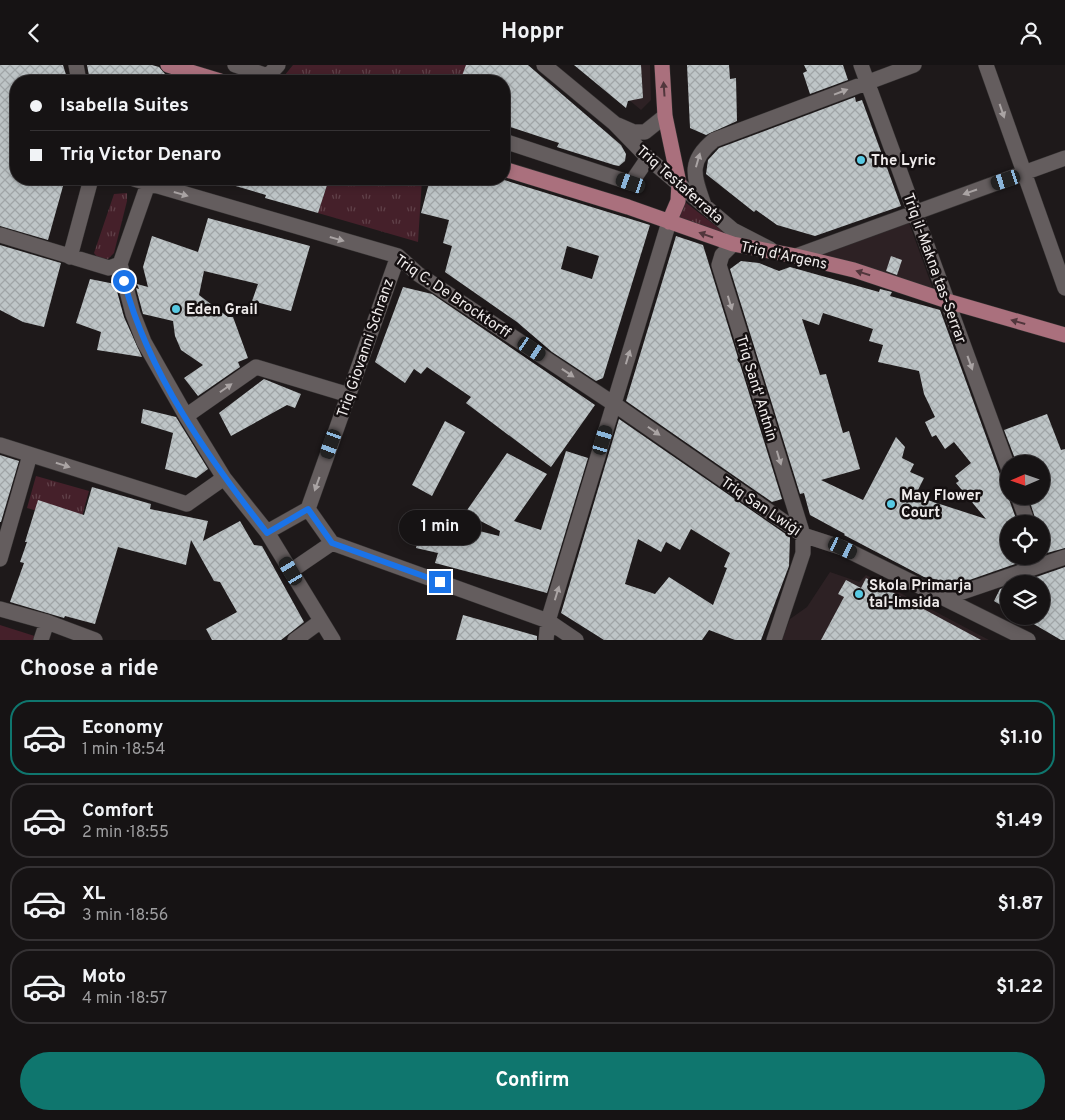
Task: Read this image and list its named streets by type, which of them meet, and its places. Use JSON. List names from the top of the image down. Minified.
{"streets":{"main road":["Triq d'Argens"],"street":["Triq Testaferrata","Triq il-Makna tas-Serrar","Triq C. De Brocktorff","Triq Giovanni Schranz","Triq Sant' Antnin","Triq San Lwiġi"]},"crossings":[["Triq Testaferrata","Triq d'Argens"],["Triq d'Argens","Triq il-Makna tas-Serrar"],["Triq d'Argens","Triq Sant' Antnin"],["Triq C. De Brocktorff","Triq Giovanni Schranz"],["Triq C. De Brocktorff","Triq San Lwiġi"],["Triq Sant' Antnin","Triq San Lwiġi"]],"one_way":["Triq d'Argens","Triq il-Makna tas-Serrar","Triq C. De Brocktorff","Triq Giovanni Schranz","Triq Sant' Antnin","Triq San Lwiġi"],"places":["The Lyric","Eden Grail","May Flower Court","Skola Primarja tal-Imsida"],"north":"left","page":{"header":"Hoppr","banner":["Isabella Suites","Triq Victor Denaro"],"bubble":"1 min","heading":"Choose a ride","list":[{"name":"Economy","note":"1 min · 18:54","value":"$1.10"},{"name":"Comfort","note":"2 min · 18:55","value":"$1.49"},{"name":"XL","note":"3 min · 18:56","value":"$1.87"},{"name":"Moto","note":"4 min · 18:57","value":"$1.22"}],"buttons":"Confirm"}}
